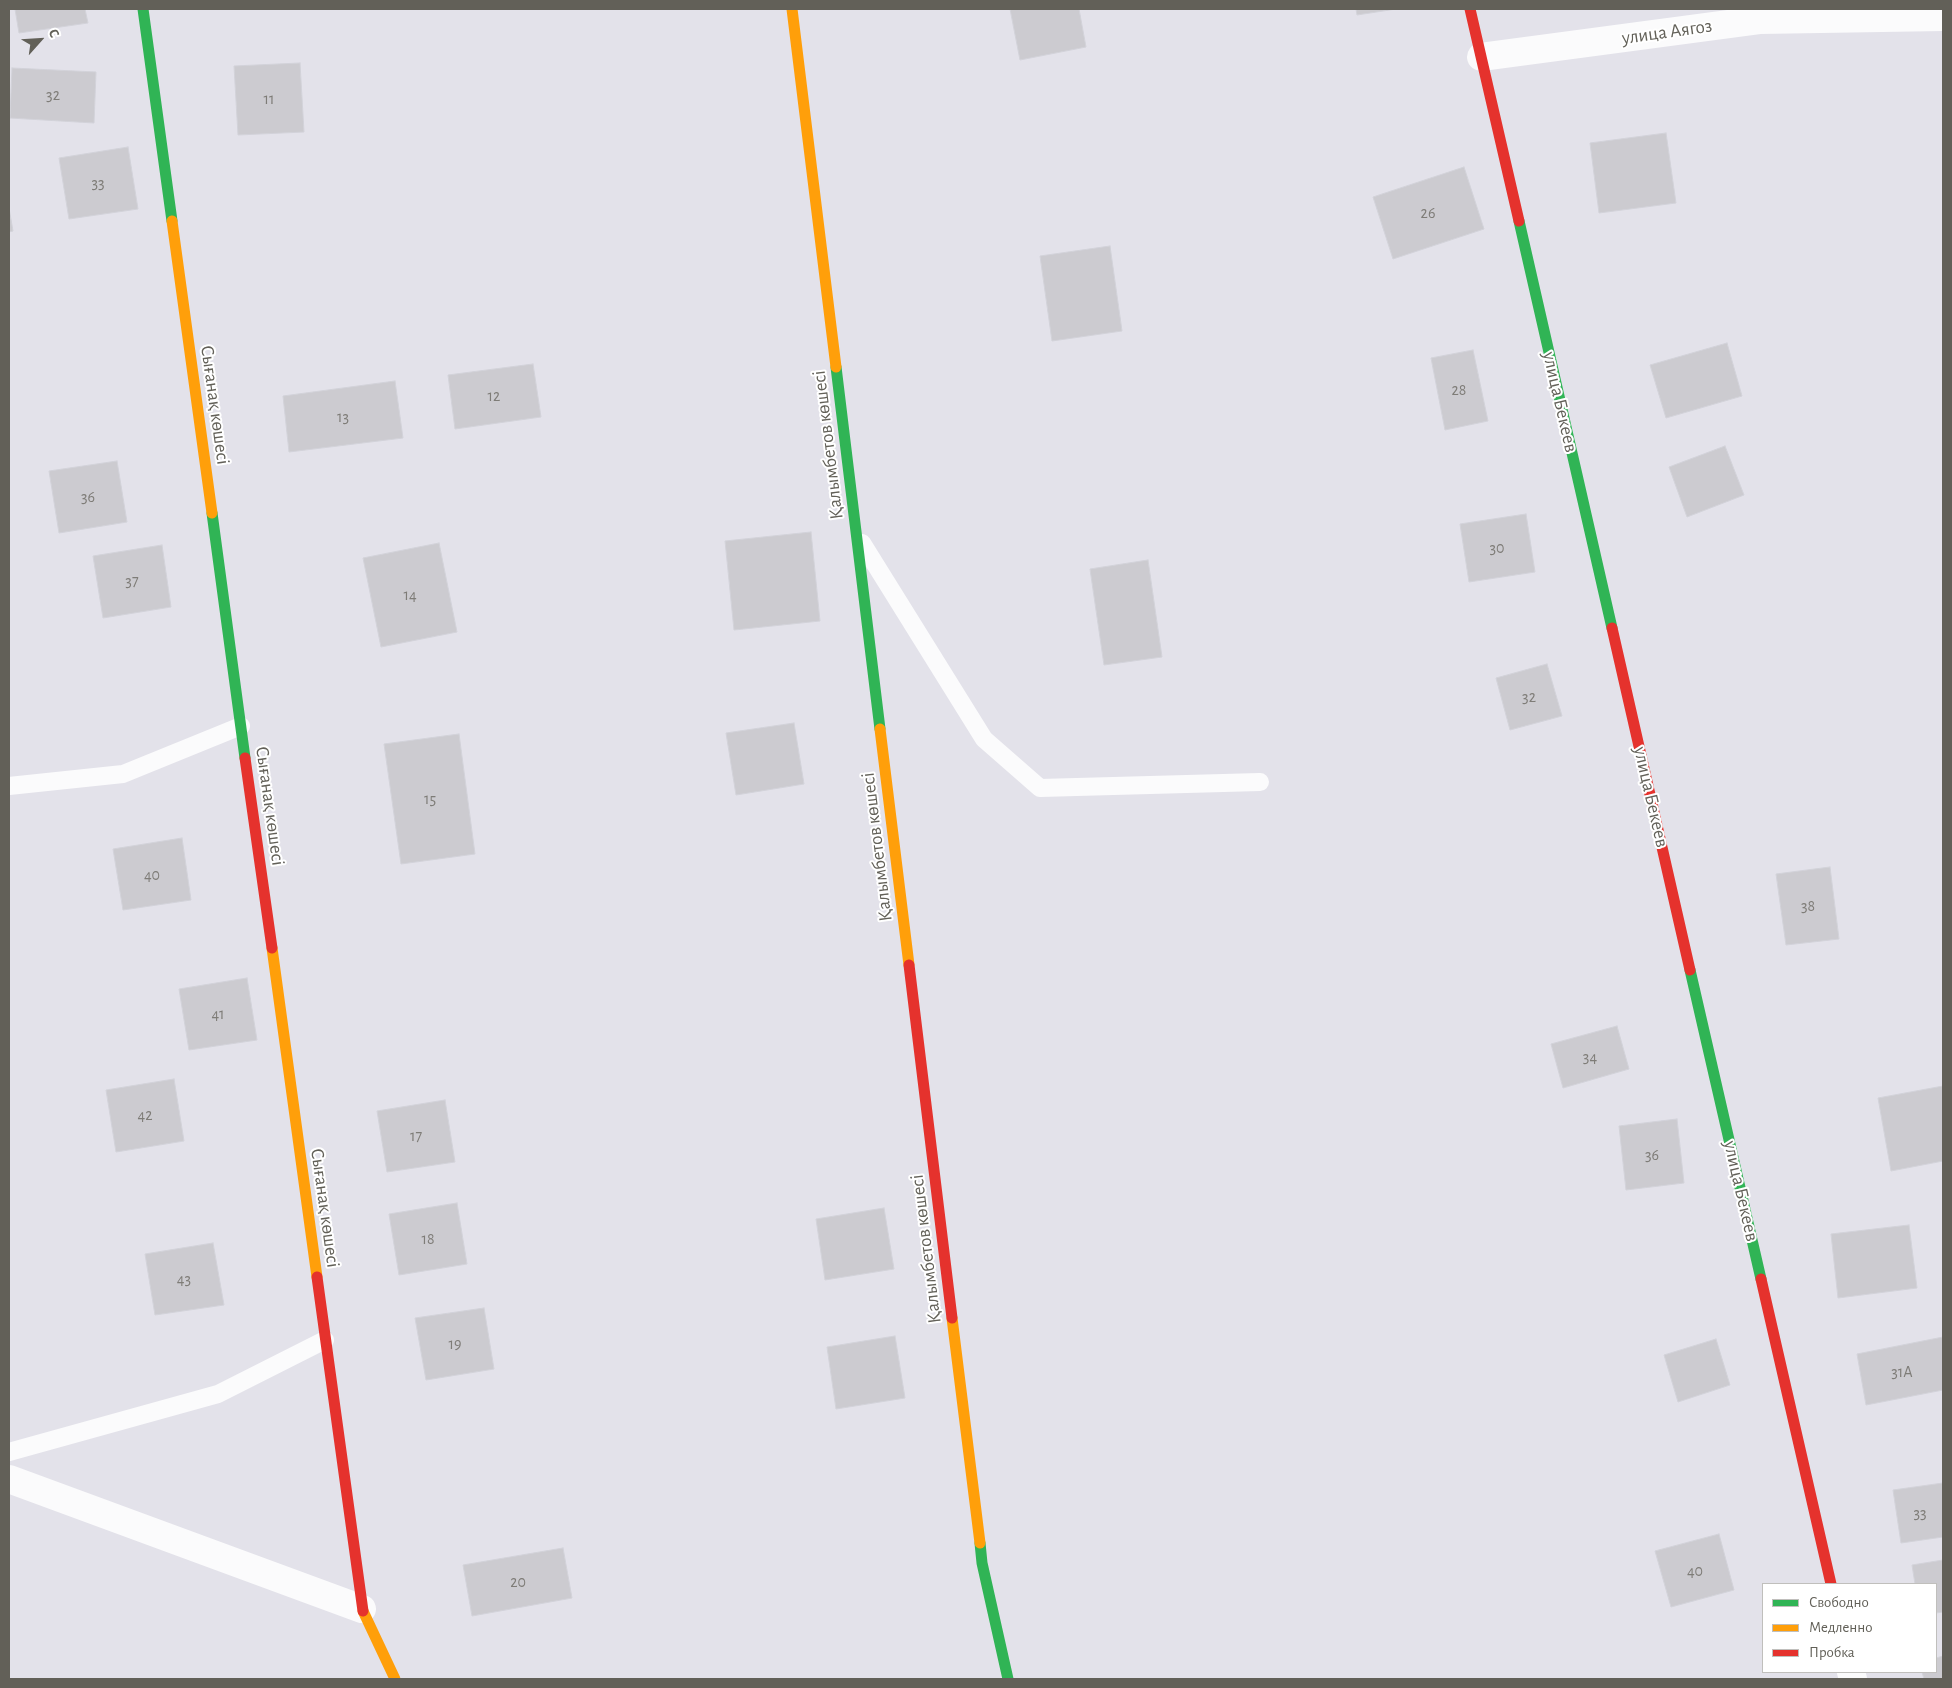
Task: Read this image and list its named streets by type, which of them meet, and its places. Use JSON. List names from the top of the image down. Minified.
{"streets":{"street":["улица Аягоз","улица Бекеев","Сығанақ көшесі","Қалымбетов көшесі"]},"crossings":[["улица Аягоз","улица Бекеев"]],"house_numbers":["32","11","33","26","28","12","13","36","30","37","14","32","15","40","38","41","34","42","17","36","18","43","19","31А","33","40","20"],"legend":["Свободно","Медленно","Пробка"],"north":"top right"}
